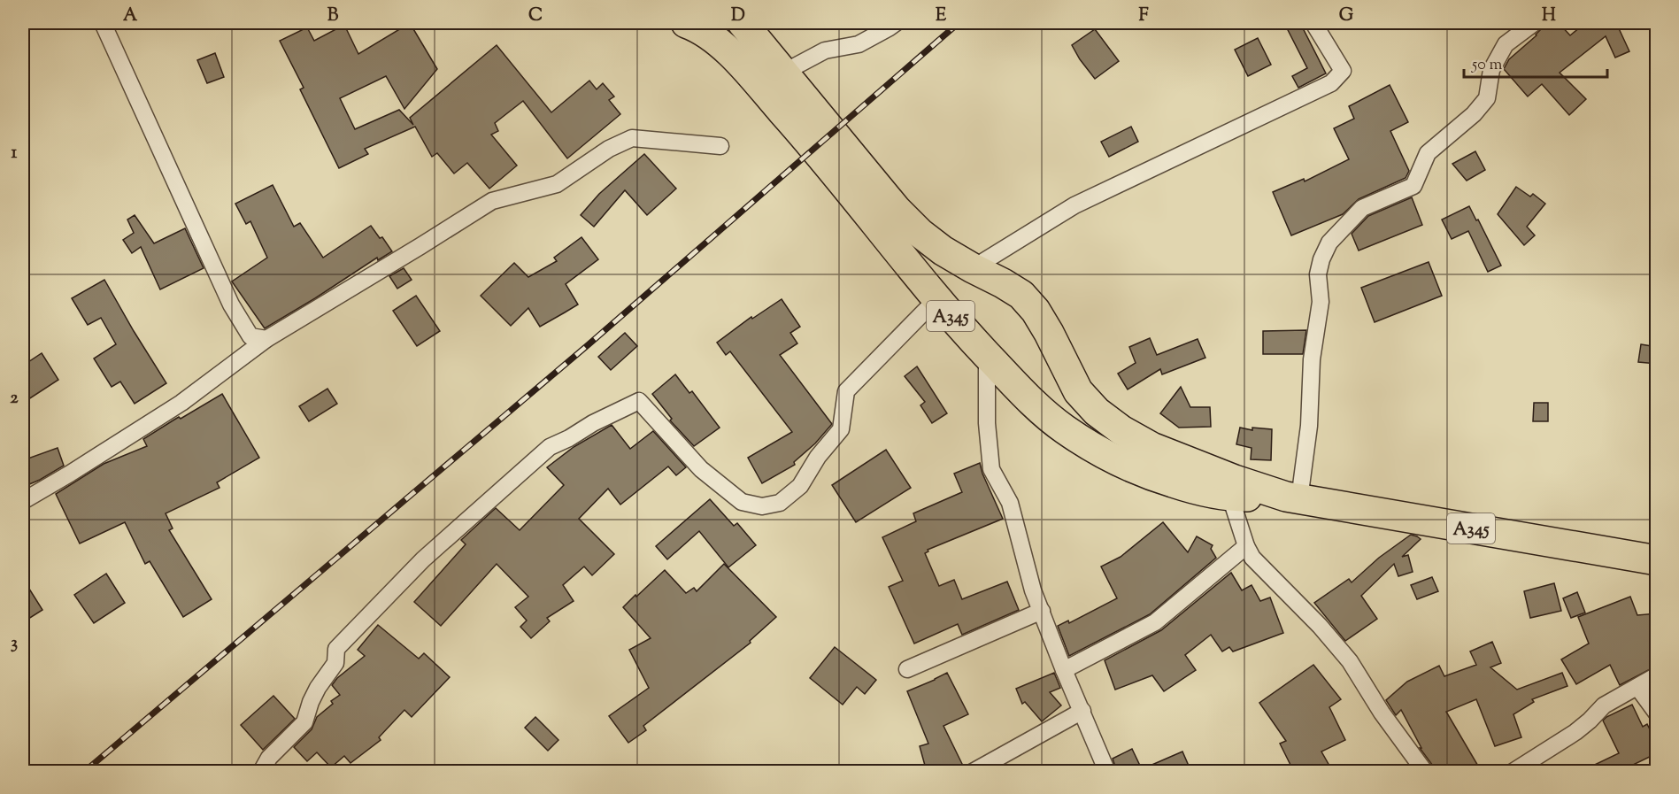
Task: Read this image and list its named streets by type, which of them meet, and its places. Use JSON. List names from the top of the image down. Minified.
{"streets":{"highway":["A345"]},"scale_bar":"50 m","grid":{"columns":["A","B","C","D","E","F","G","H"],"rows":["1","2","3"]}}
